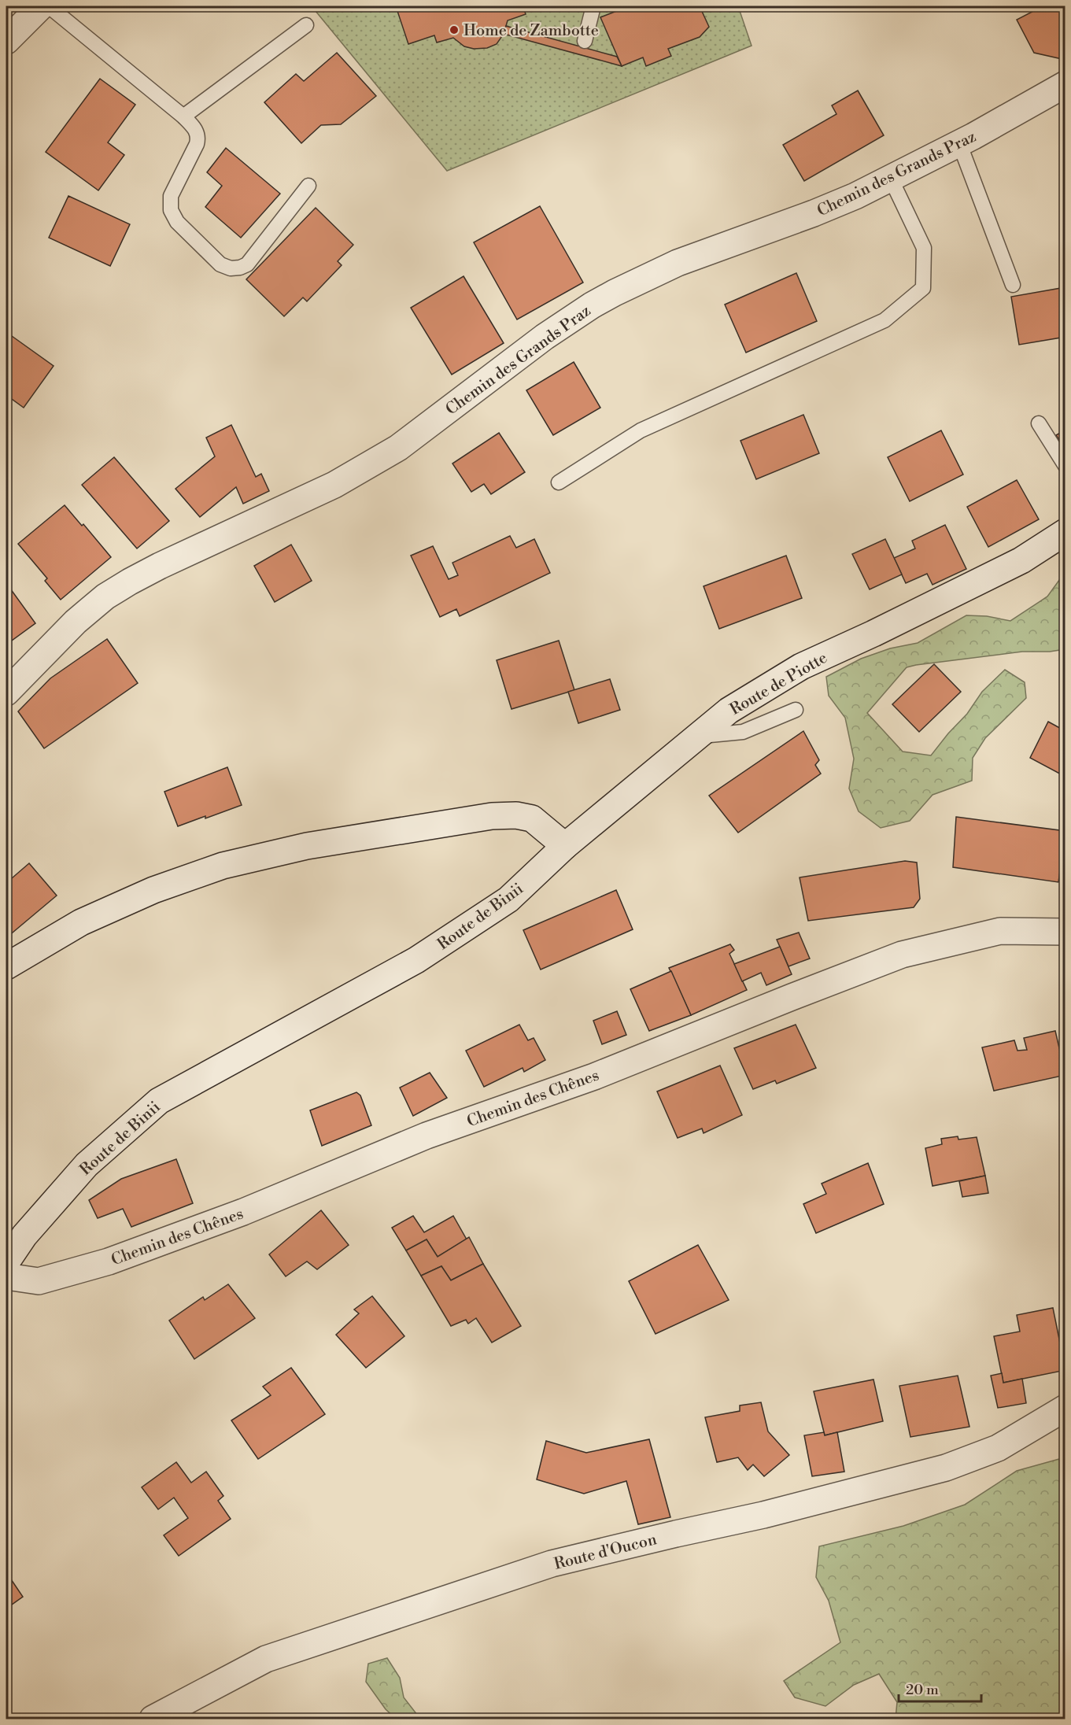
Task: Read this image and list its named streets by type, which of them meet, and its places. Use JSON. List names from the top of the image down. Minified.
{"streets":{"street":["Chemin des Grands Praz","Route de Piotte","Route de Binii","Chemin des Chênes","Route d'Oucon"]},"crossings":[["Route de Piotte","Route de Binii"]],"places":["Home de Zambotte"],"scale_bar":"20 m"}
